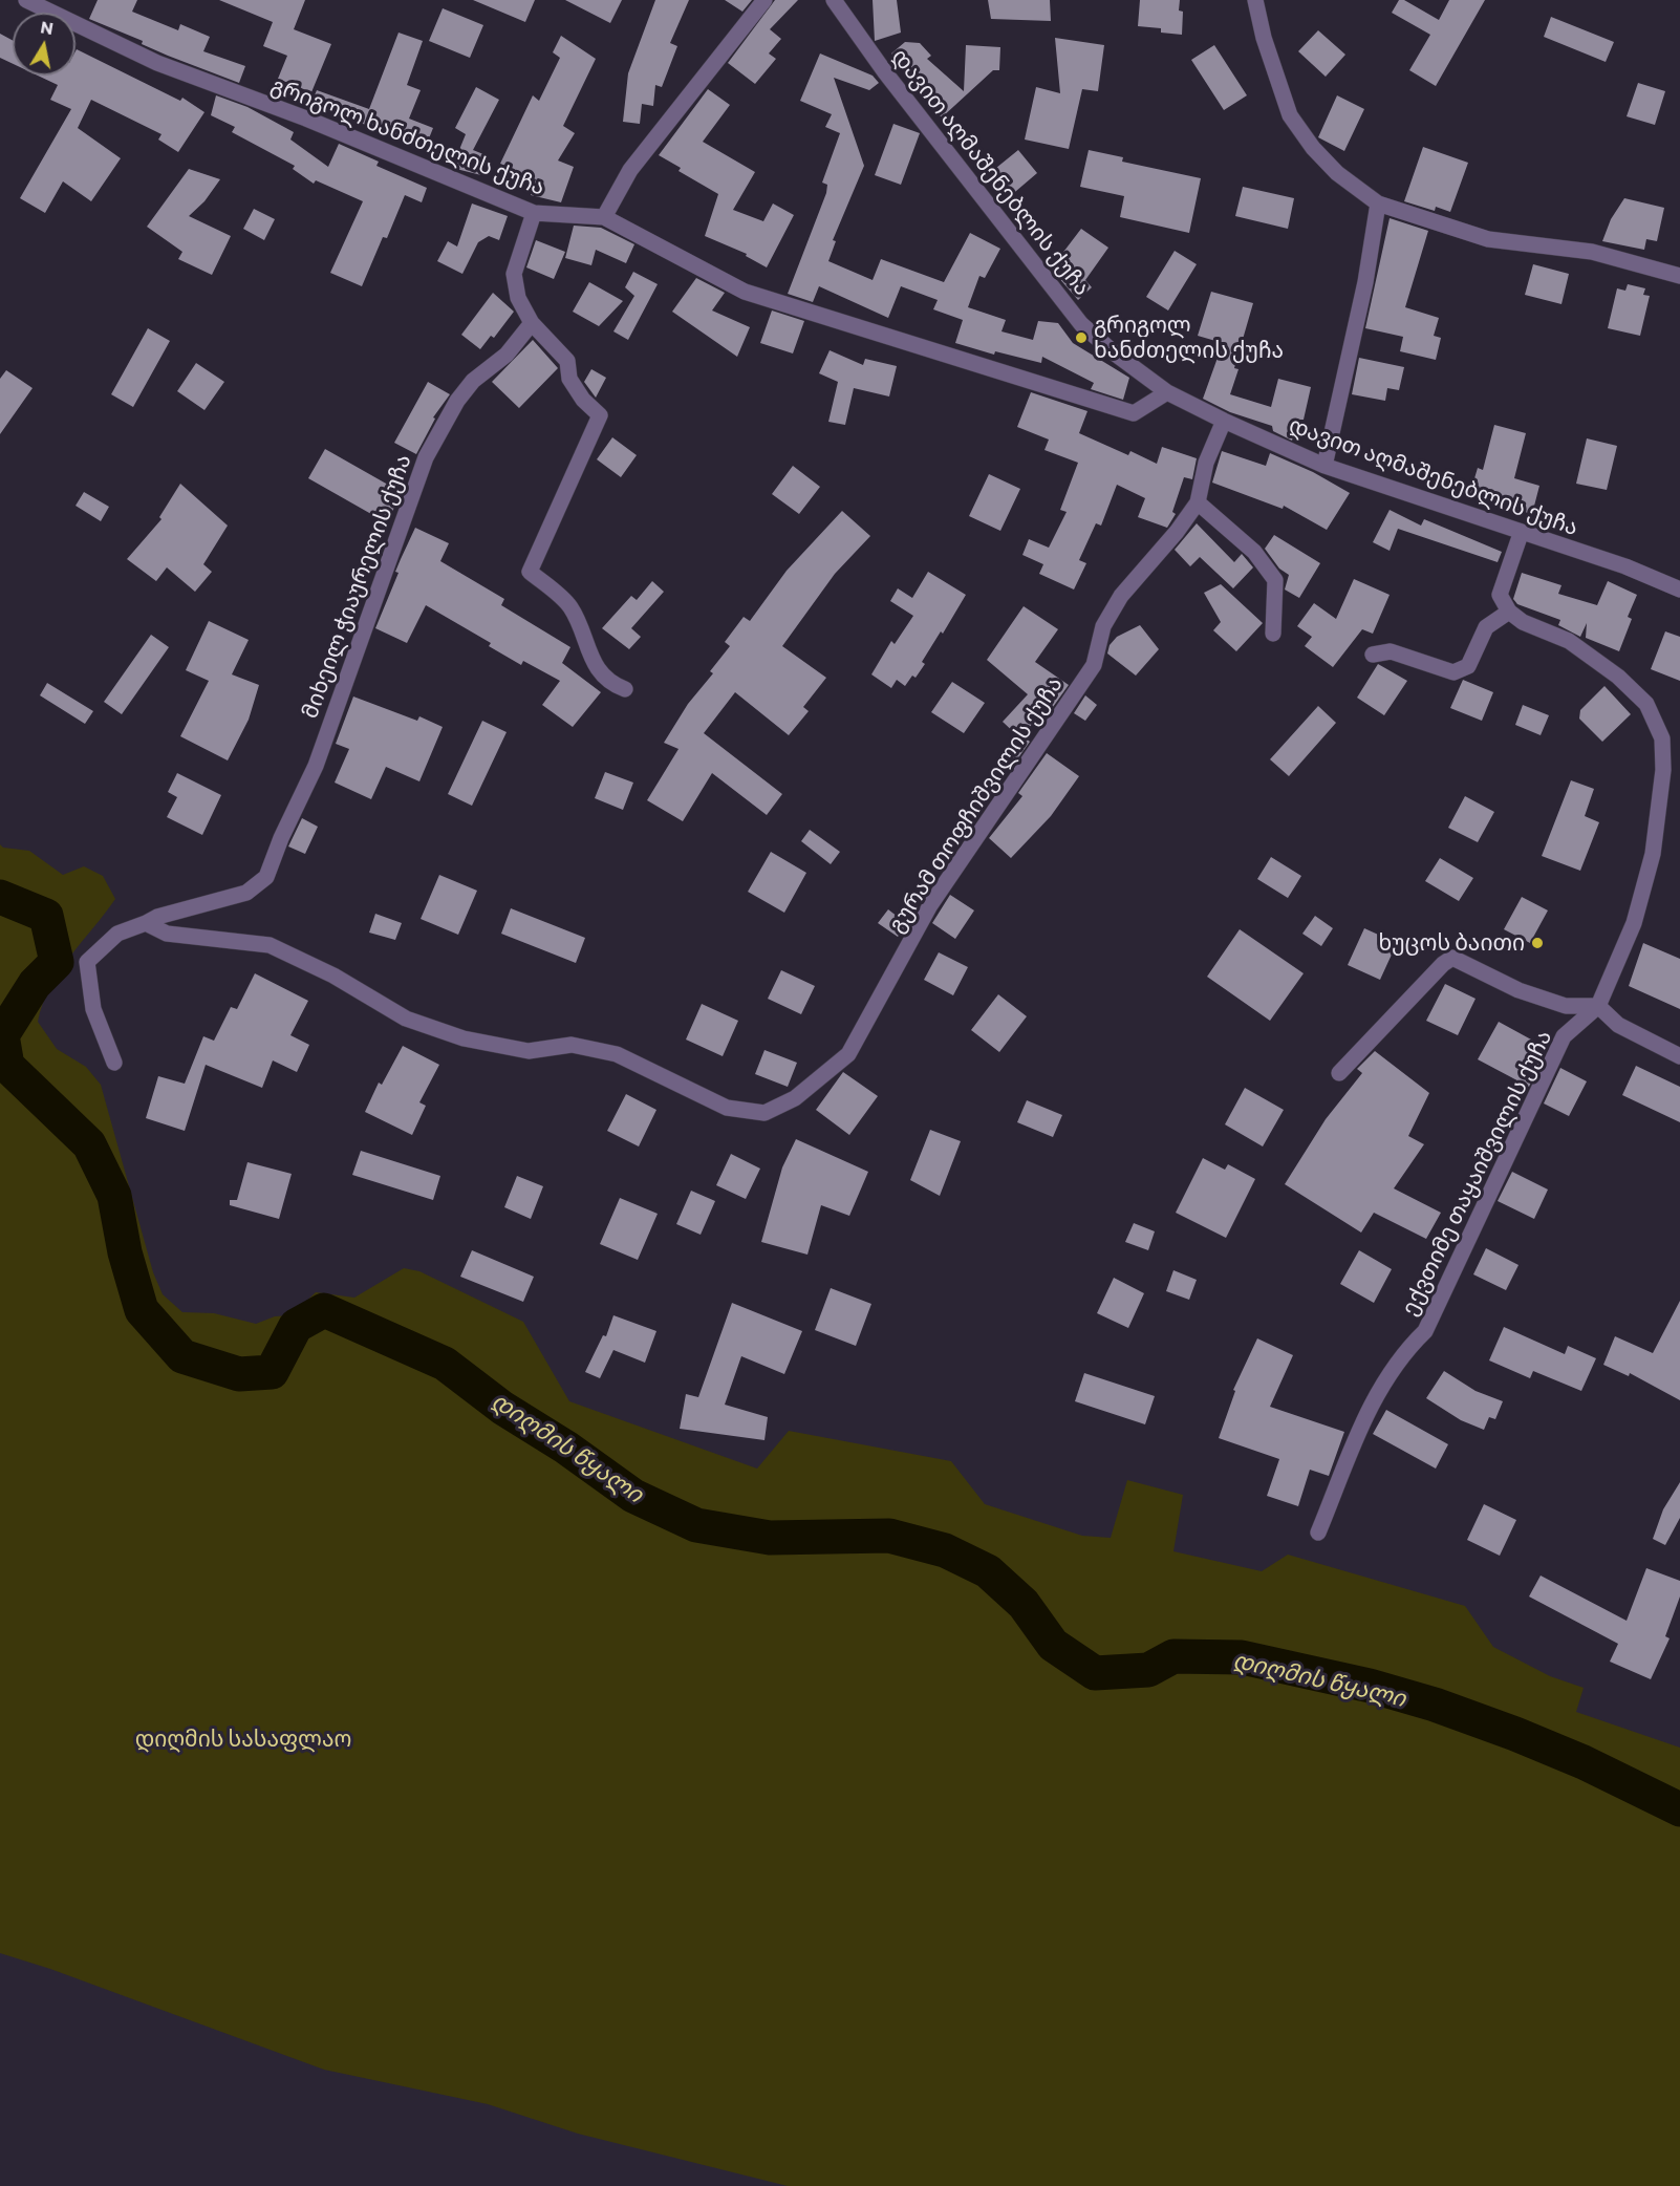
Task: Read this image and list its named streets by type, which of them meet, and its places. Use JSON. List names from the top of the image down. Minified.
{"streets":{"street":["გრიგოლ ხანძთელის ქუჩა","დავით აღმაშენებლის ქუჩა","მიხეილ ჭიაურელის ქუჩა","გურამ თოფჩიშვილის ქუჩა","ექვთიმე თაყაიშვილის ქუჩა"]},"crossings":[["გრიგოლ ხანძთელის ქუჩა","დავით აღმაშენებლის ქუჩა"],["დავით აღმაშენებლის ქუჩა","გურამ თოფჩიშვილის ქუჩა"],["მიხეილ ჭიაურელის ქუჩა","გურამ თოფჩიშვილის ქუჩა"]],"water":["დიღმის წყალი"],"parks":["დიღმის სასაფლაო"],"places":["გრიგოლ ხანძთელის ქუჩა","ხუცოს ბაითი"],"north":"top"}
